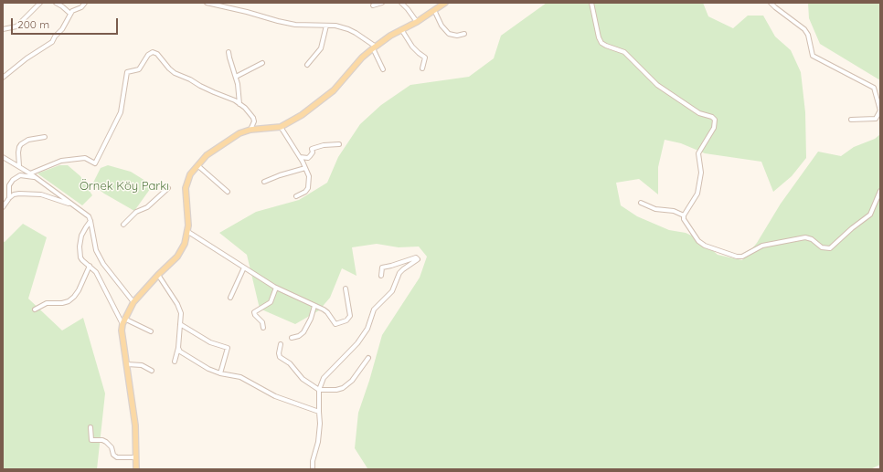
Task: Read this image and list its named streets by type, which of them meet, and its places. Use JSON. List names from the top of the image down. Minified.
{"parks":["Örnek Köy Parkı"],"scale_bar":"200 m"}
